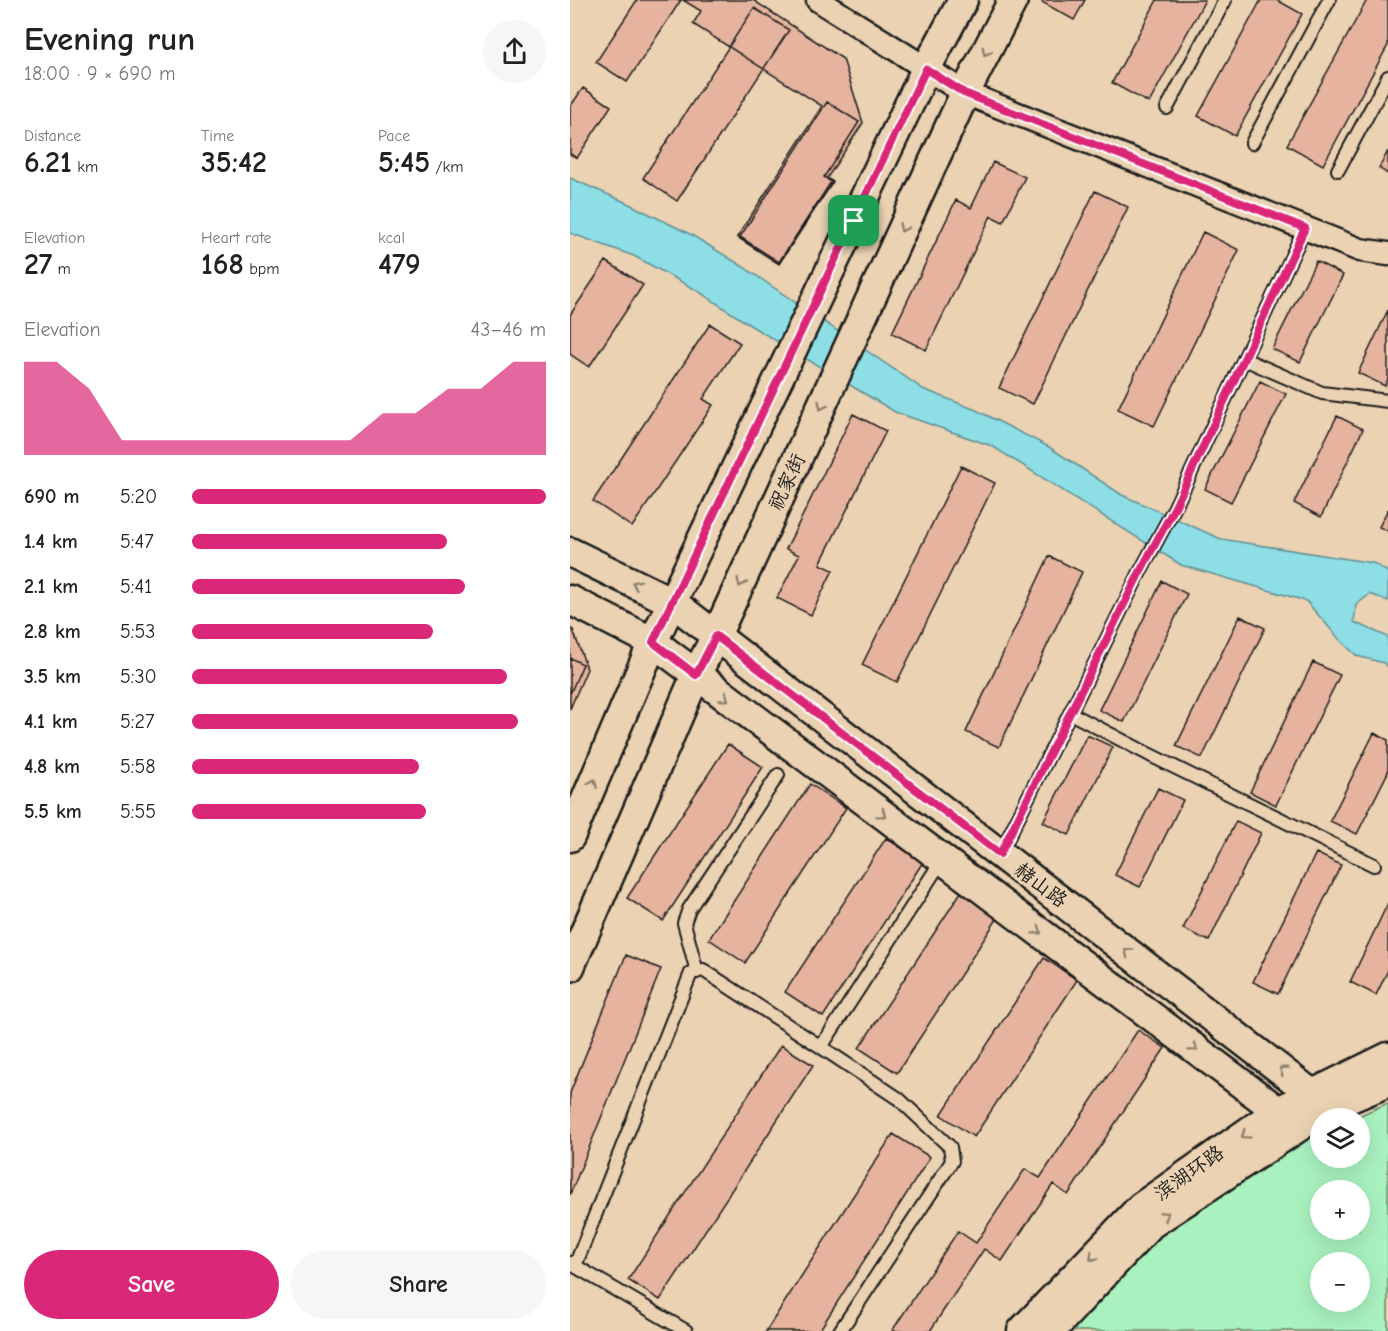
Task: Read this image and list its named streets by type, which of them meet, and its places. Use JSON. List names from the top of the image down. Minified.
{"streets":{"street":["祝家街","赭山路","滨湖环路"]},"crossings":[["祝家街","赭山路"],["赭山路","滨湖环路"]],"page":{"heading":["Evening run","18:00 · 9 × 690 m"],"stats":[["Distance","6.21 km"],["Time","35:42"],["Pace","5:45 /km"],["Elevation","27 m"],["Heart rate","168 bpm"],["kcal","479"]],"chart":["Elevation","43–46 m"],"list":[{"name":"690 m","note":"5:20"},{"name":"1.4 km","note":"5:47"},{"name":"2.1 km","note":"5:41"},{"name":"2.8 km","note":"5:53"},{"name":"3.5 km","note":"5:30"},{"name":"4.1 km","note":"5:27"},{"name":"4.8 km","note":"5:58"},{"name":"5.5 km","note":"5:55"}],"map_buttons":["+","−"],"buttons":["Save","Share"]}}
